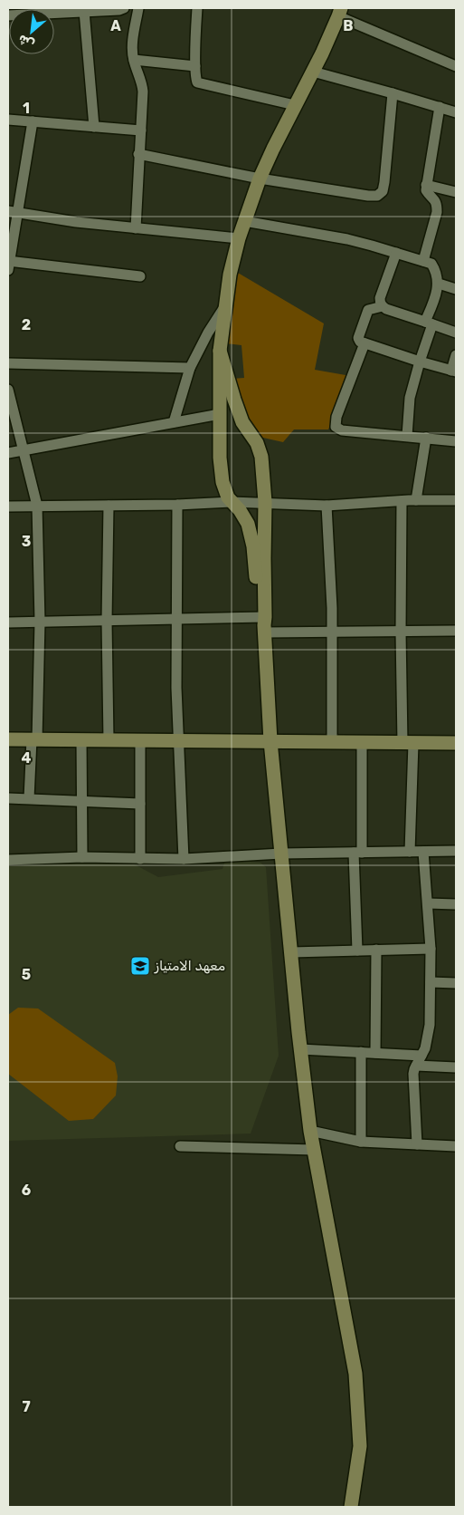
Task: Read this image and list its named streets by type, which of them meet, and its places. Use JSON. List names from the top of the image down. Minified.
{"places":{"school or university":["معهد الامتياز"]},"north":"bottom left","grid":{"columns":["A","B"],"rows":["1","2","3","4","5","6","7"]}}
